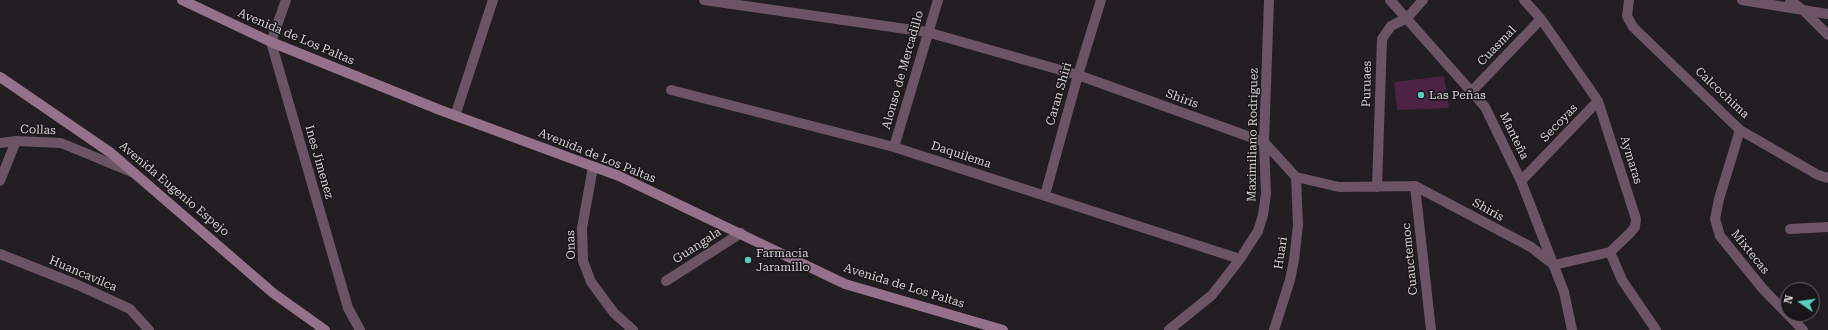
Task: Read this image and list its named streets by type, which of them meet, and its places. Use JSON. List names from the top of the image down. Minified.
{"streets":{"main road":["Avenida de Los Paltas","Avenida Eugenio Espejo"],"street":["Cuasmal","Alonso de Mercadillo","Puruaes","Calcochima","Caran Shiri","Shiris","Secoyas","Collas","Maximiliano Rodriguez","Manteña","Daquilema","Aymaras","Ines Jimenez","Onas","Guangala","Mixtecas","Huari","Cuauctemoc","Huancavilca"]},"crossings":[["Avenida de Los Paltas","Ines Jimenez"],["Avenida de Los Paltas","Onas"],["Avenida de Los Paltas","Guangala"],["Cuasmal","Manteña"],["Cuasmal","Aymaras"],["Alonso de Mercadillo","Shiris"],["Alonso de Mercadillo","Daquilema"],["Puruaes","Shiris"],["Puruaes","Manteña"],["Calcochima","Mixtecas"],["Caran Shiri","Shiris"],["Caran Shiri","Daquilema"],["Shiris","Maximiliano Rodriguez"],["Shiris","Manteña"],["Shiris","Huari"],["Shiris","Cuauctemoc"],["Secoyas","Manteña"],["Secoyas","Aymaras"],["Collas","Avenida Eugenio Espejo"],["Maximiliano Rodriguez","Daquilema"]],"places":["Las Peñas","Farmacia Jaramillo"],"north":"left"}
